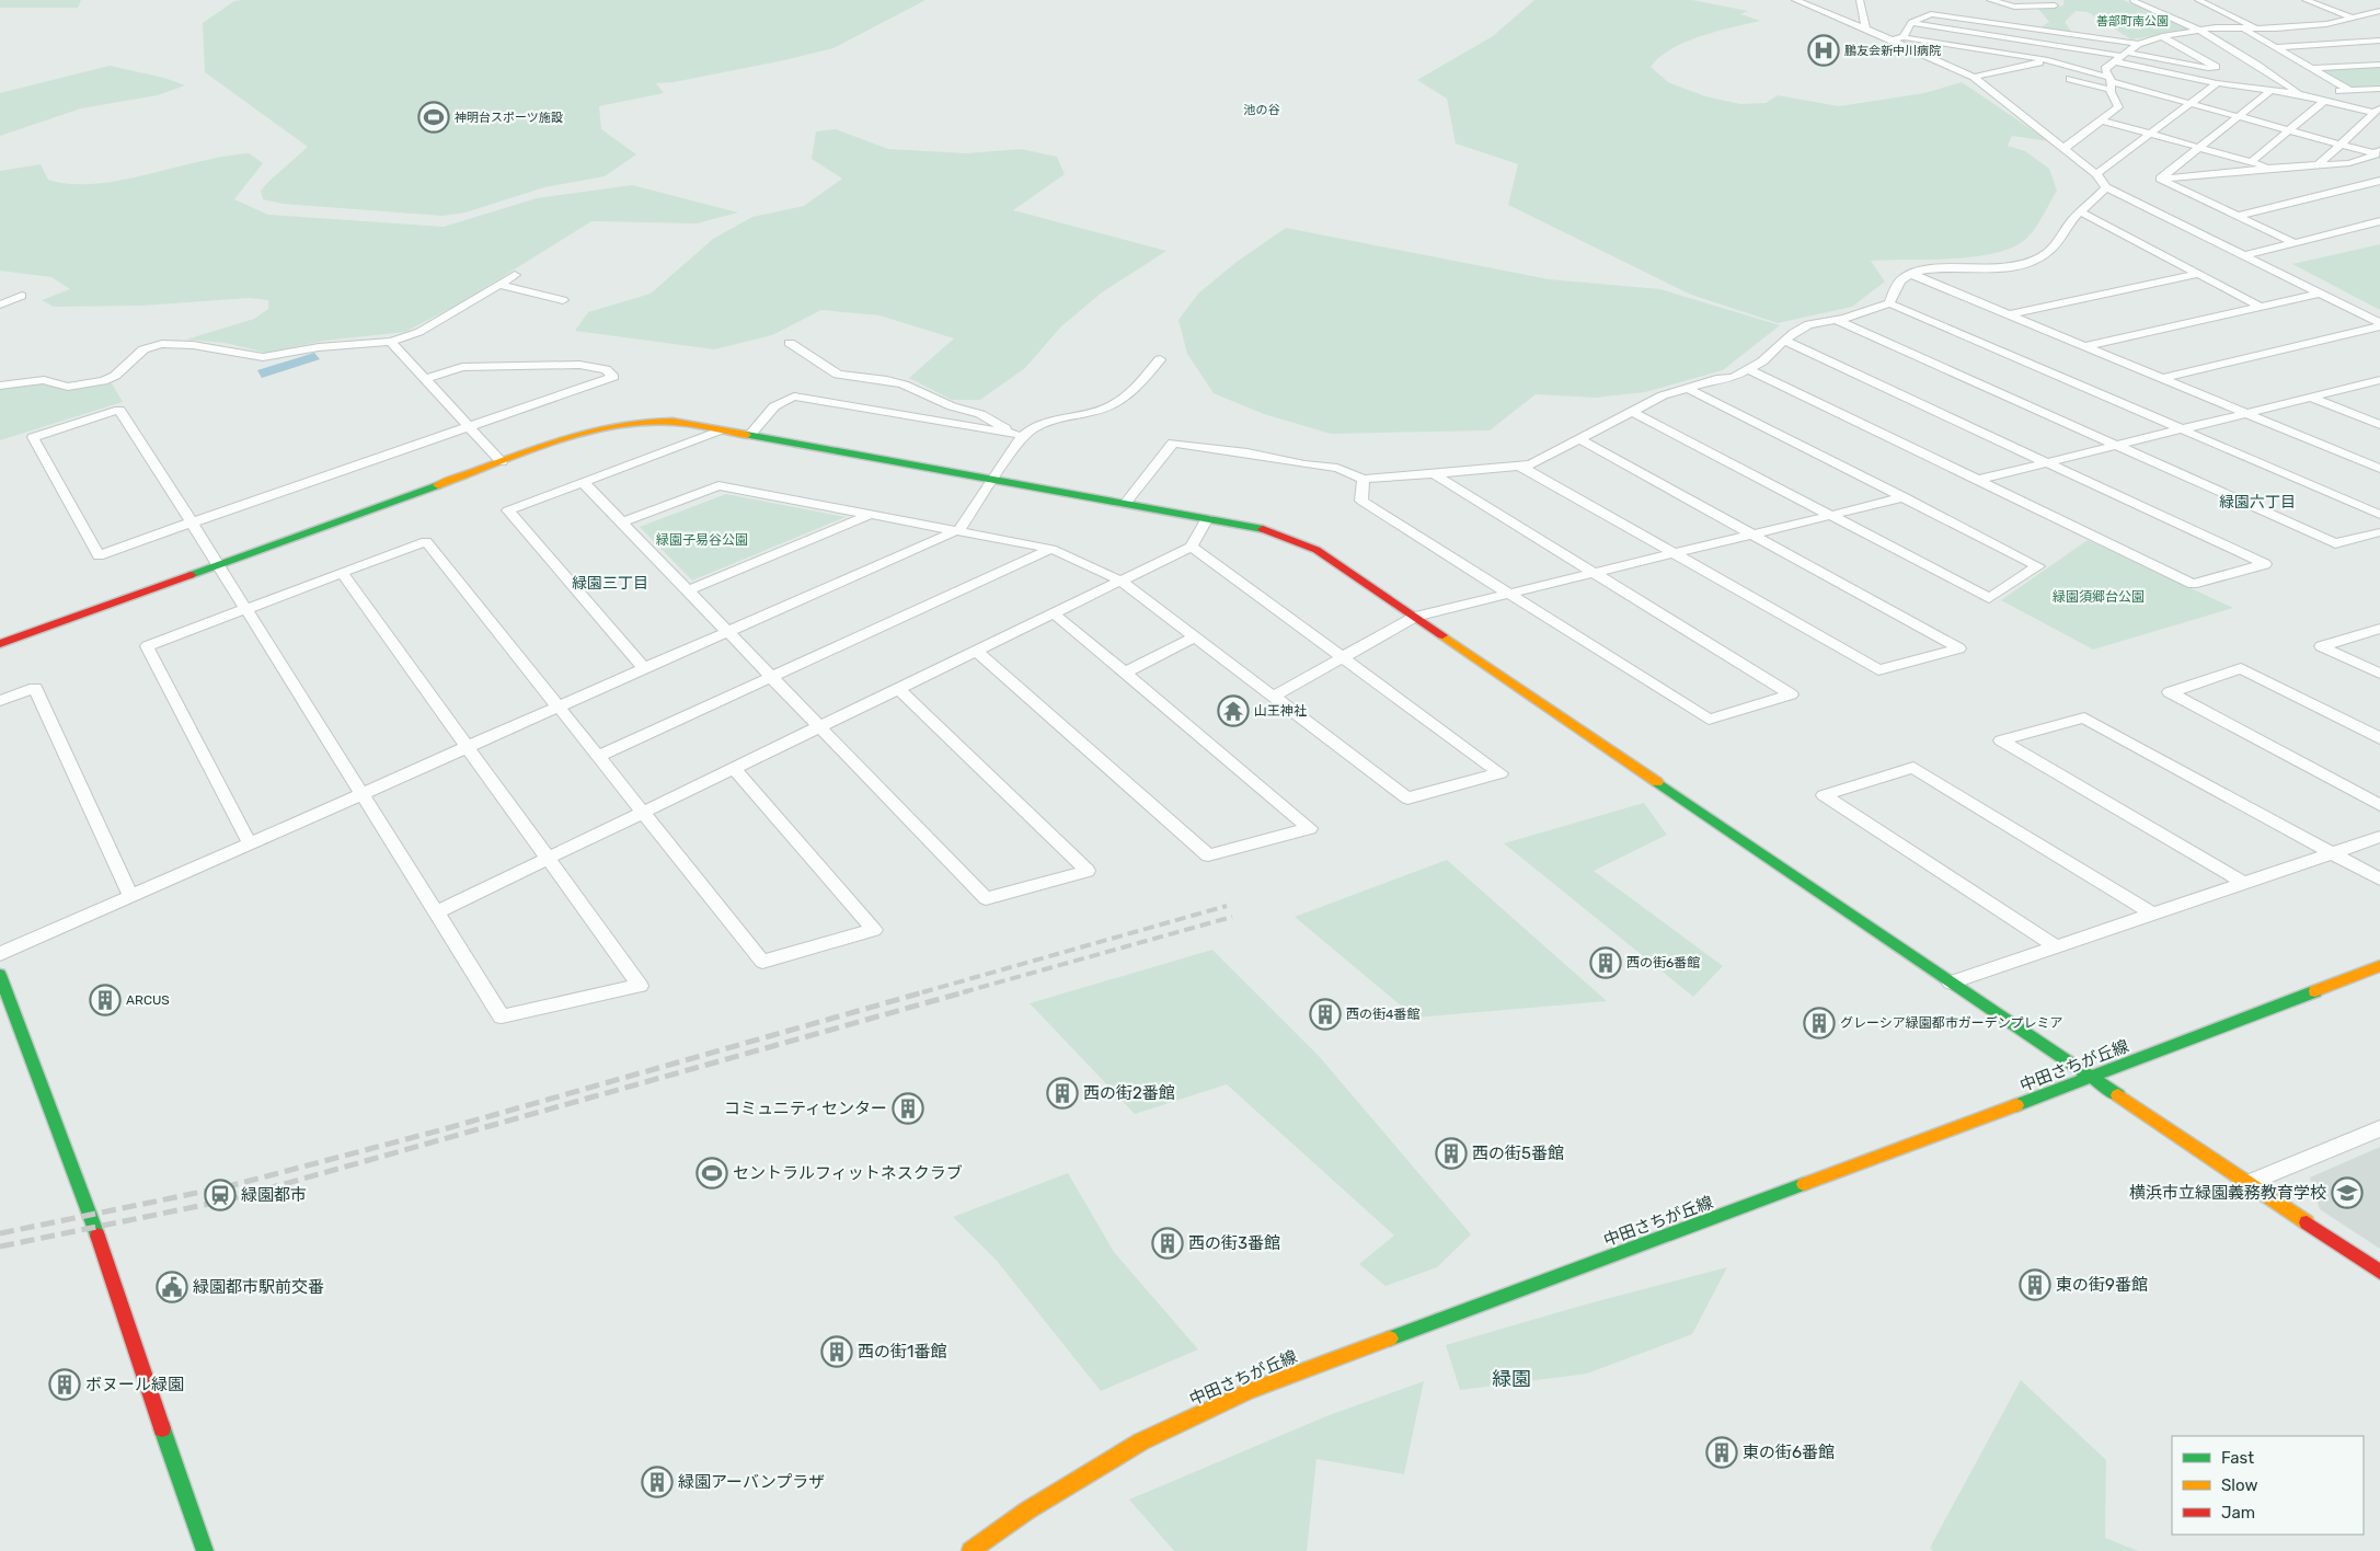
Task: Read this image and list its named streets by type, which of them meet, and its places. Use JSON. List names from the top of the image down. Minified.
{"streets":{"street":["中田さちが丘線"]},"districts":["池の谷","緑園六丁目","緑園三丁目","緑園"],"parks":["善部町南公園","緑園子易谷公園","緑園須郷台公園"],"places":{"hospital":["鵬友会新中川病院"],"sports":["神明台スポーツ施設","セントラルフィットネスクラブ"],"temple":["山王神社"],"building":["西の街6番館","ARCUS","西の街4番館","グレーシア緑園都市ガーデンプレミア","西の街2番館","コミュニティセンター","西の街5番館","西の街3番館","東の街9番館","西の街1番館","ボヌール緑園","東の街6番館","緑園アーバンプラザ"],"school or university":["横浜市立緑園義務教育学校"],"station":["緑園都市"],"public building":["緑園都市駅前交番"]},"legend":["Fast","Slow","Jam"]}
